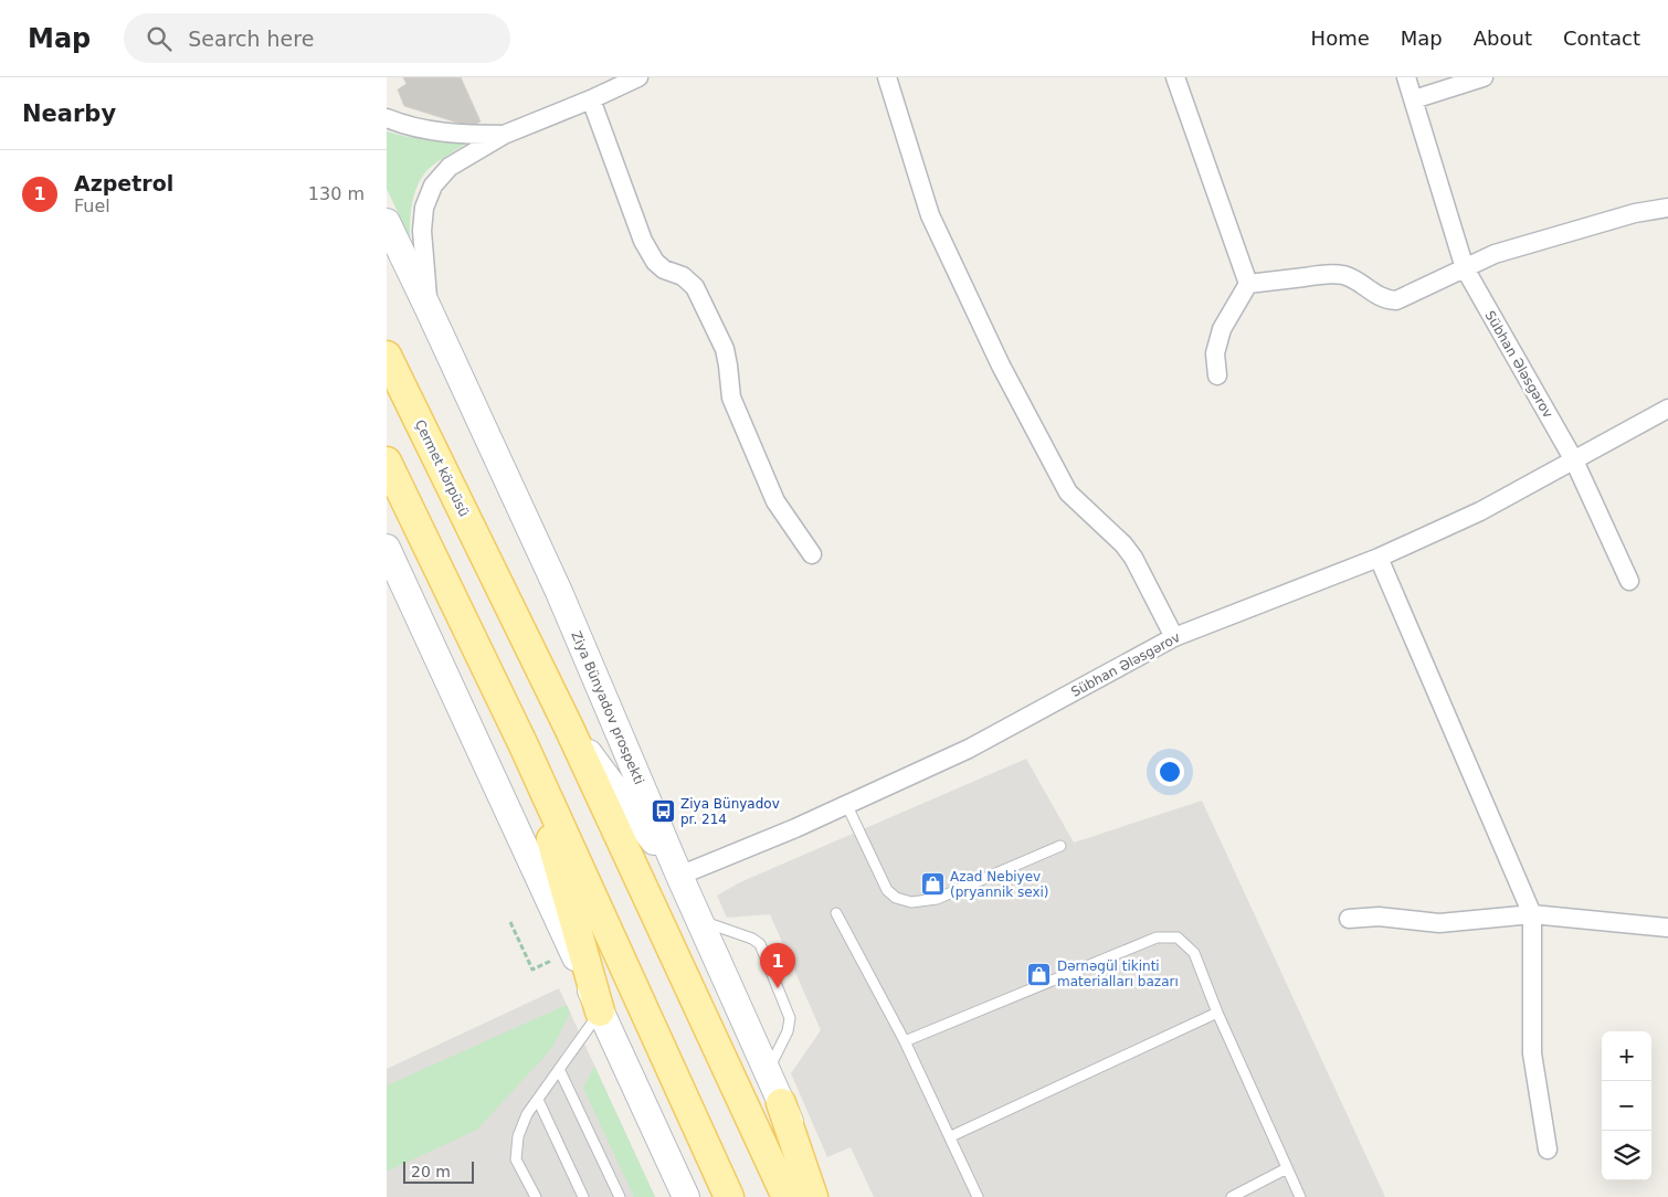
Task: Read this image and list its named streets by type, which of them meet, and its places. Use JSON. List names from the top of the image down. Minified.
{"streets":{"main road":["Çermet körpüsü","Ziya Bünyadov prospekti"],"street":["Sübhan Ələsgərov"]},"crossings":[["Sübhan Ələsgərov","Ziya Bünyadov prospekti"]],"places":{"bus stop":["Ziya Bünyadov pr. 214"],"shop":["Azad Nebiyev (pryannik sexi)","Dərnəgül tikinti materialları bazarı"]},"scale_bar":"20 m","page":{"header":"Map","search":"Search here","nav":["Home","Map","About","Contact"],"heading":"Nearby","list":[{"mark":"1","name":"Azpetrol","note":"Fuel","value":"130 m"}],"pins":"1","map_buttons":["+","−"],"scale":"20 m"}}
